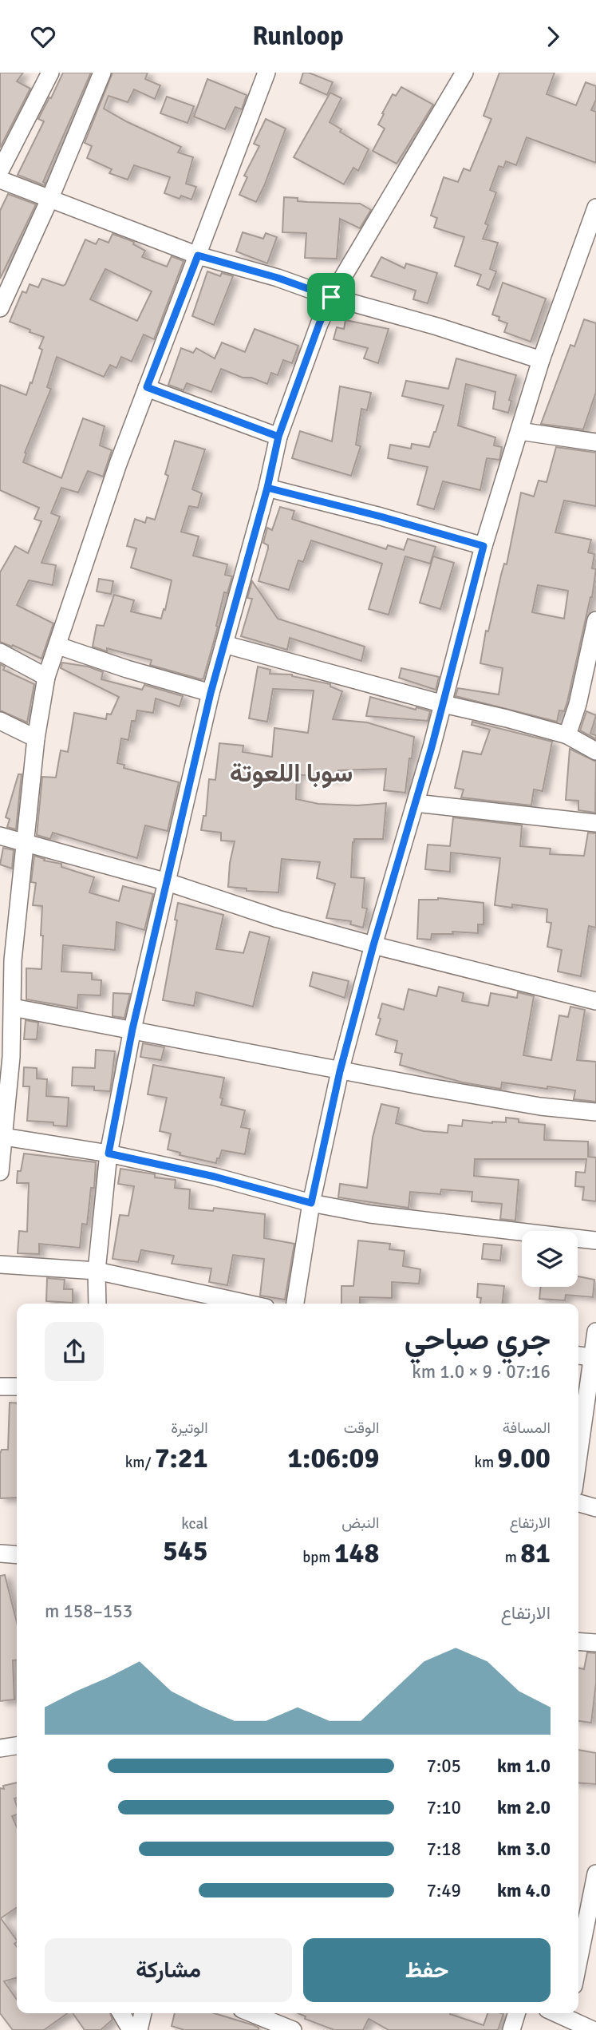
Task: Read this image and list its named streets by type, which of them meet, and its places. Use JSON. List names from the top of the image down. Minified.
{"districts":["سوبا اللعوتة"],"page":{"header":"Runloop","heading":["جري صباحي","07:16 · 9 × 1.0 km"],"stats":[["المسافة","9.00 km"],["الوقت","1:06:09"],["الوتيرة","7:21 /km"],["الارتفاع","81 m"],["النبض","148 bpm"],["kcal","545"]],"chart":["الارتفاع","153–158 m"],"list":[{"name":"1.0 km","note":"7:05"},{"name":"2.0 km","note":"7:10"},{"name":"3.0 km","note":"7:18"},{"name":"4.0 km","note":"7:49"}],"buttons":["حفظ","مشاركة"]}}
